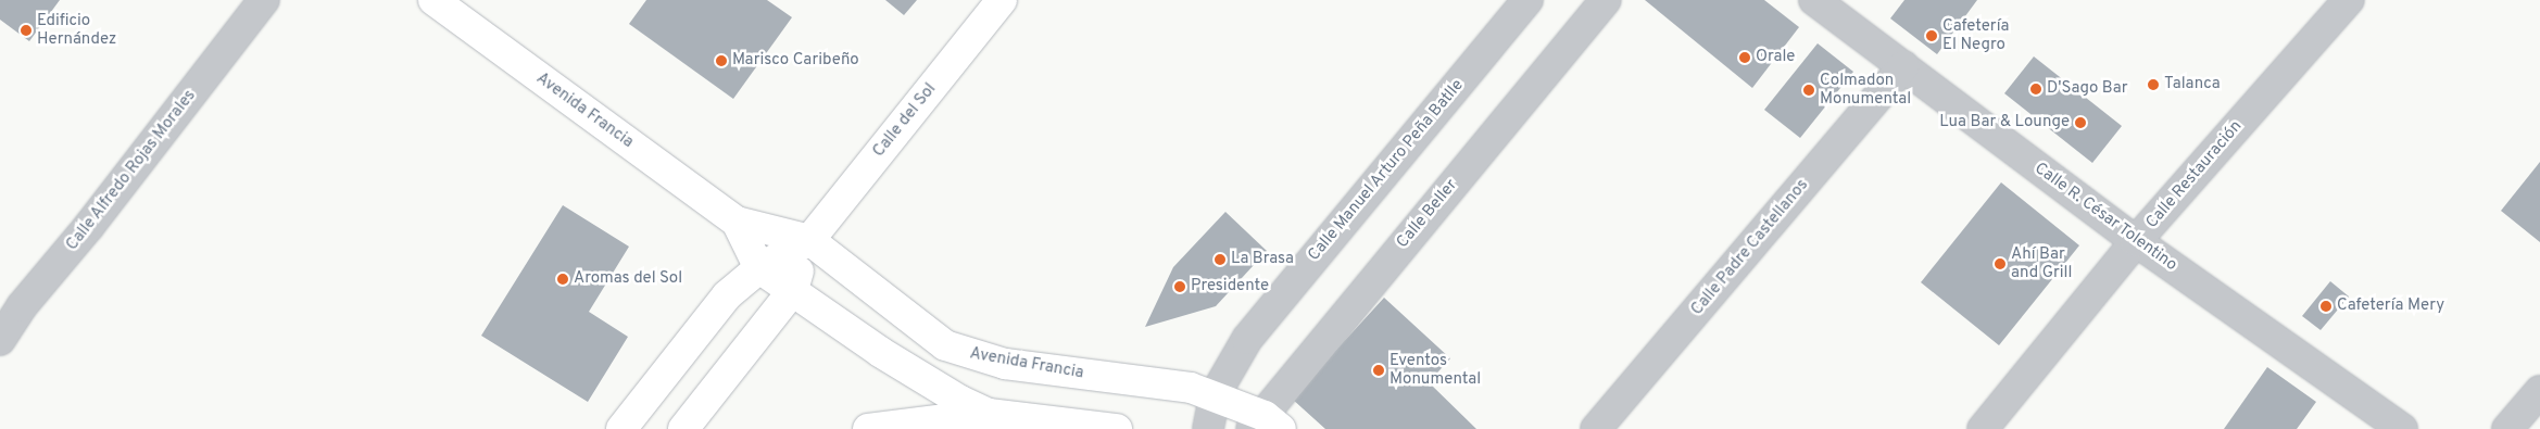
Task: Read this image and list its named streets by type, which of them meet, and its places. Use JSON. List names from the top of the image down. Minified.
{"streets":{"main road":["Avenida Francia","Calle del Sol"],"street":["Calle Alfredo Rojas Morales","Calle Manuel Arturo Peña Batlle","Calle Restauración","Calle Beller","Calle R. César Tolentino","Calle Padre Castellanos"]},"crossings":[["Avenida Francia","Calle del Sol"],["Avenida Francia","Calle Manuel Arturo Peña Batlle"],["Avenida Francia","Calle Beller"],["Calle Restauración","Calle R. César Tolentino"],["Calle R. César Tolentino","Calle Padre Castellanos"]],"places":["Edificio Hernández","Cafetería El Negro","Orale","Marisco Caribeño","Talanca","D'Sago Bar","Colmadon Monumental","Lua Bar & Lounge","La Brasa","Ahí Bar and Grill","Aromas del Sol","Presidente","Cafetería Mery","Eventos Monumental"]}
